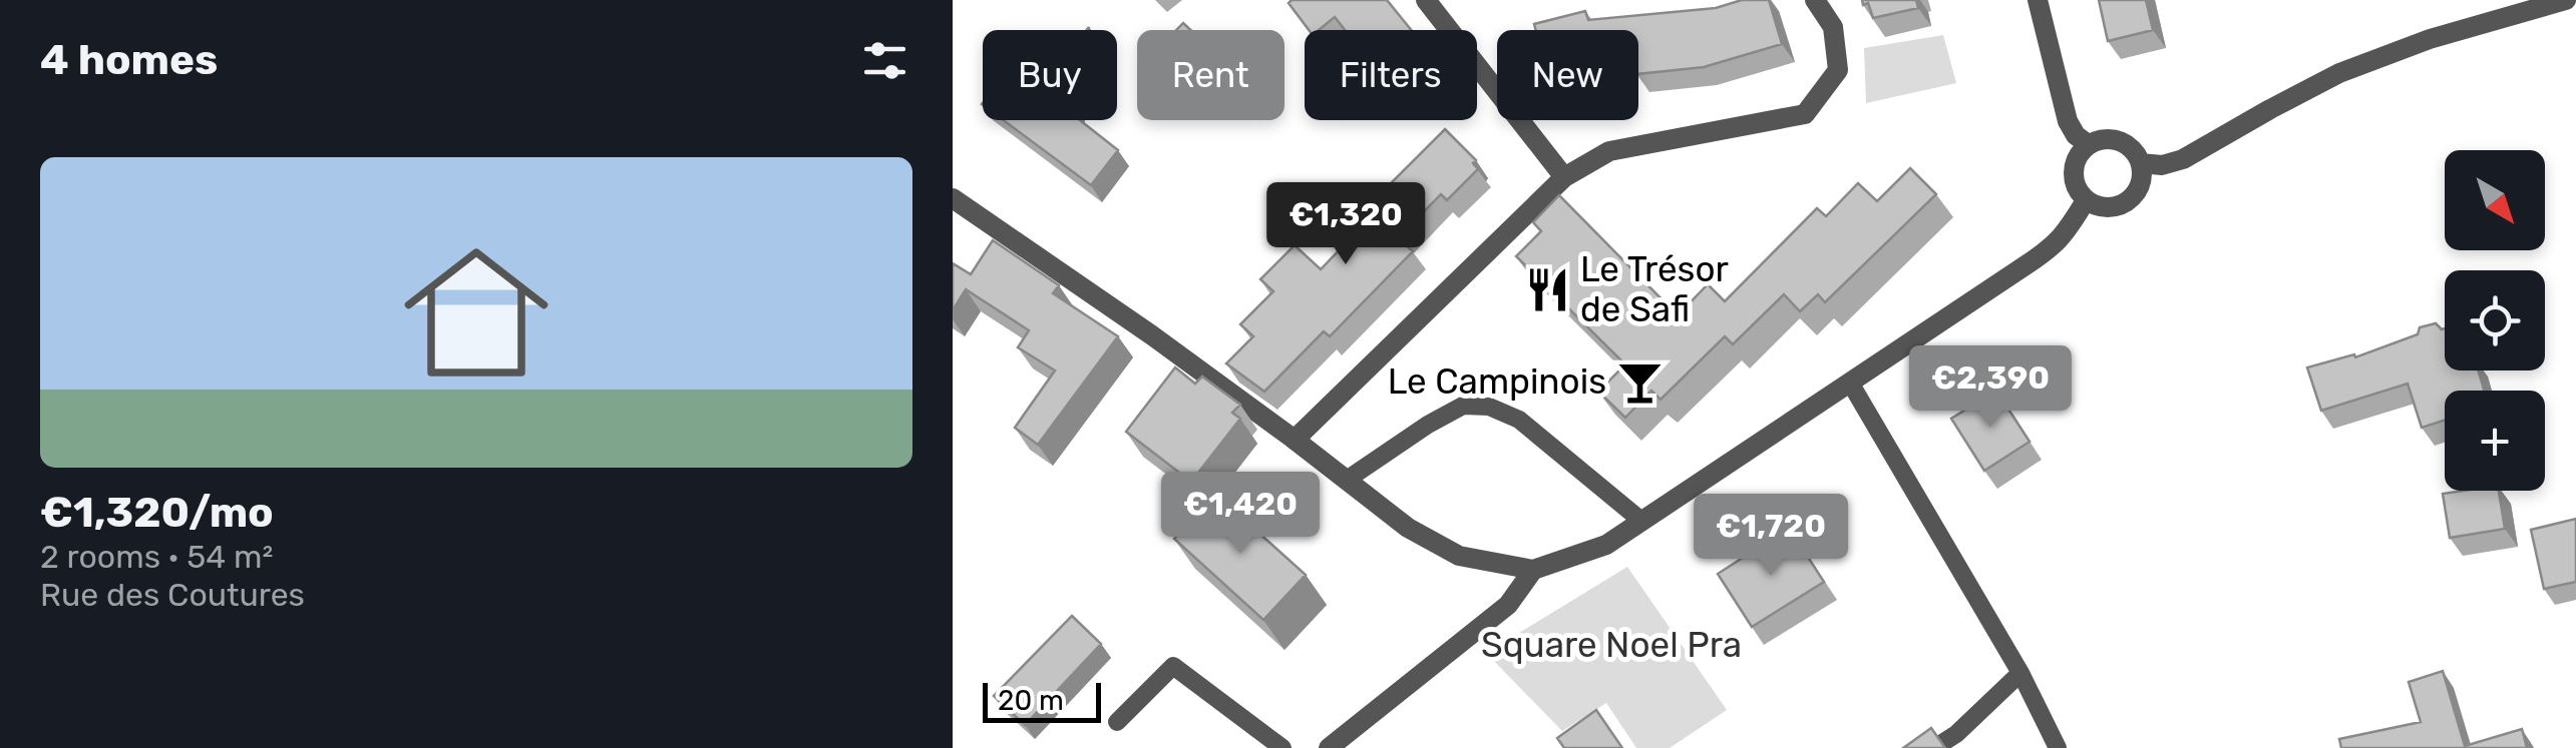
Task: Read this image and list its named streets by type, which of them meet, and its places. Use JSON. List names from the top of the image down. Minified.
{"parks":["Square Noel Pra"],"places":{"restaurant":["Le Trésor de Safi"],"bar":["Le Campinois"]},"scale_bar":"20 m","north":"bottom right","page":{"heading":"4 homes","chip":["Buy","Rent","Filters","New"],"list":[{"name":"€1,320/mo","note":"2 rooms · 54 m² · Rue des Coutures"}],"map_buttons":"+","price":["€1,320","€2,390","€1,420","€1,720"],"scale":"20 m"}}
